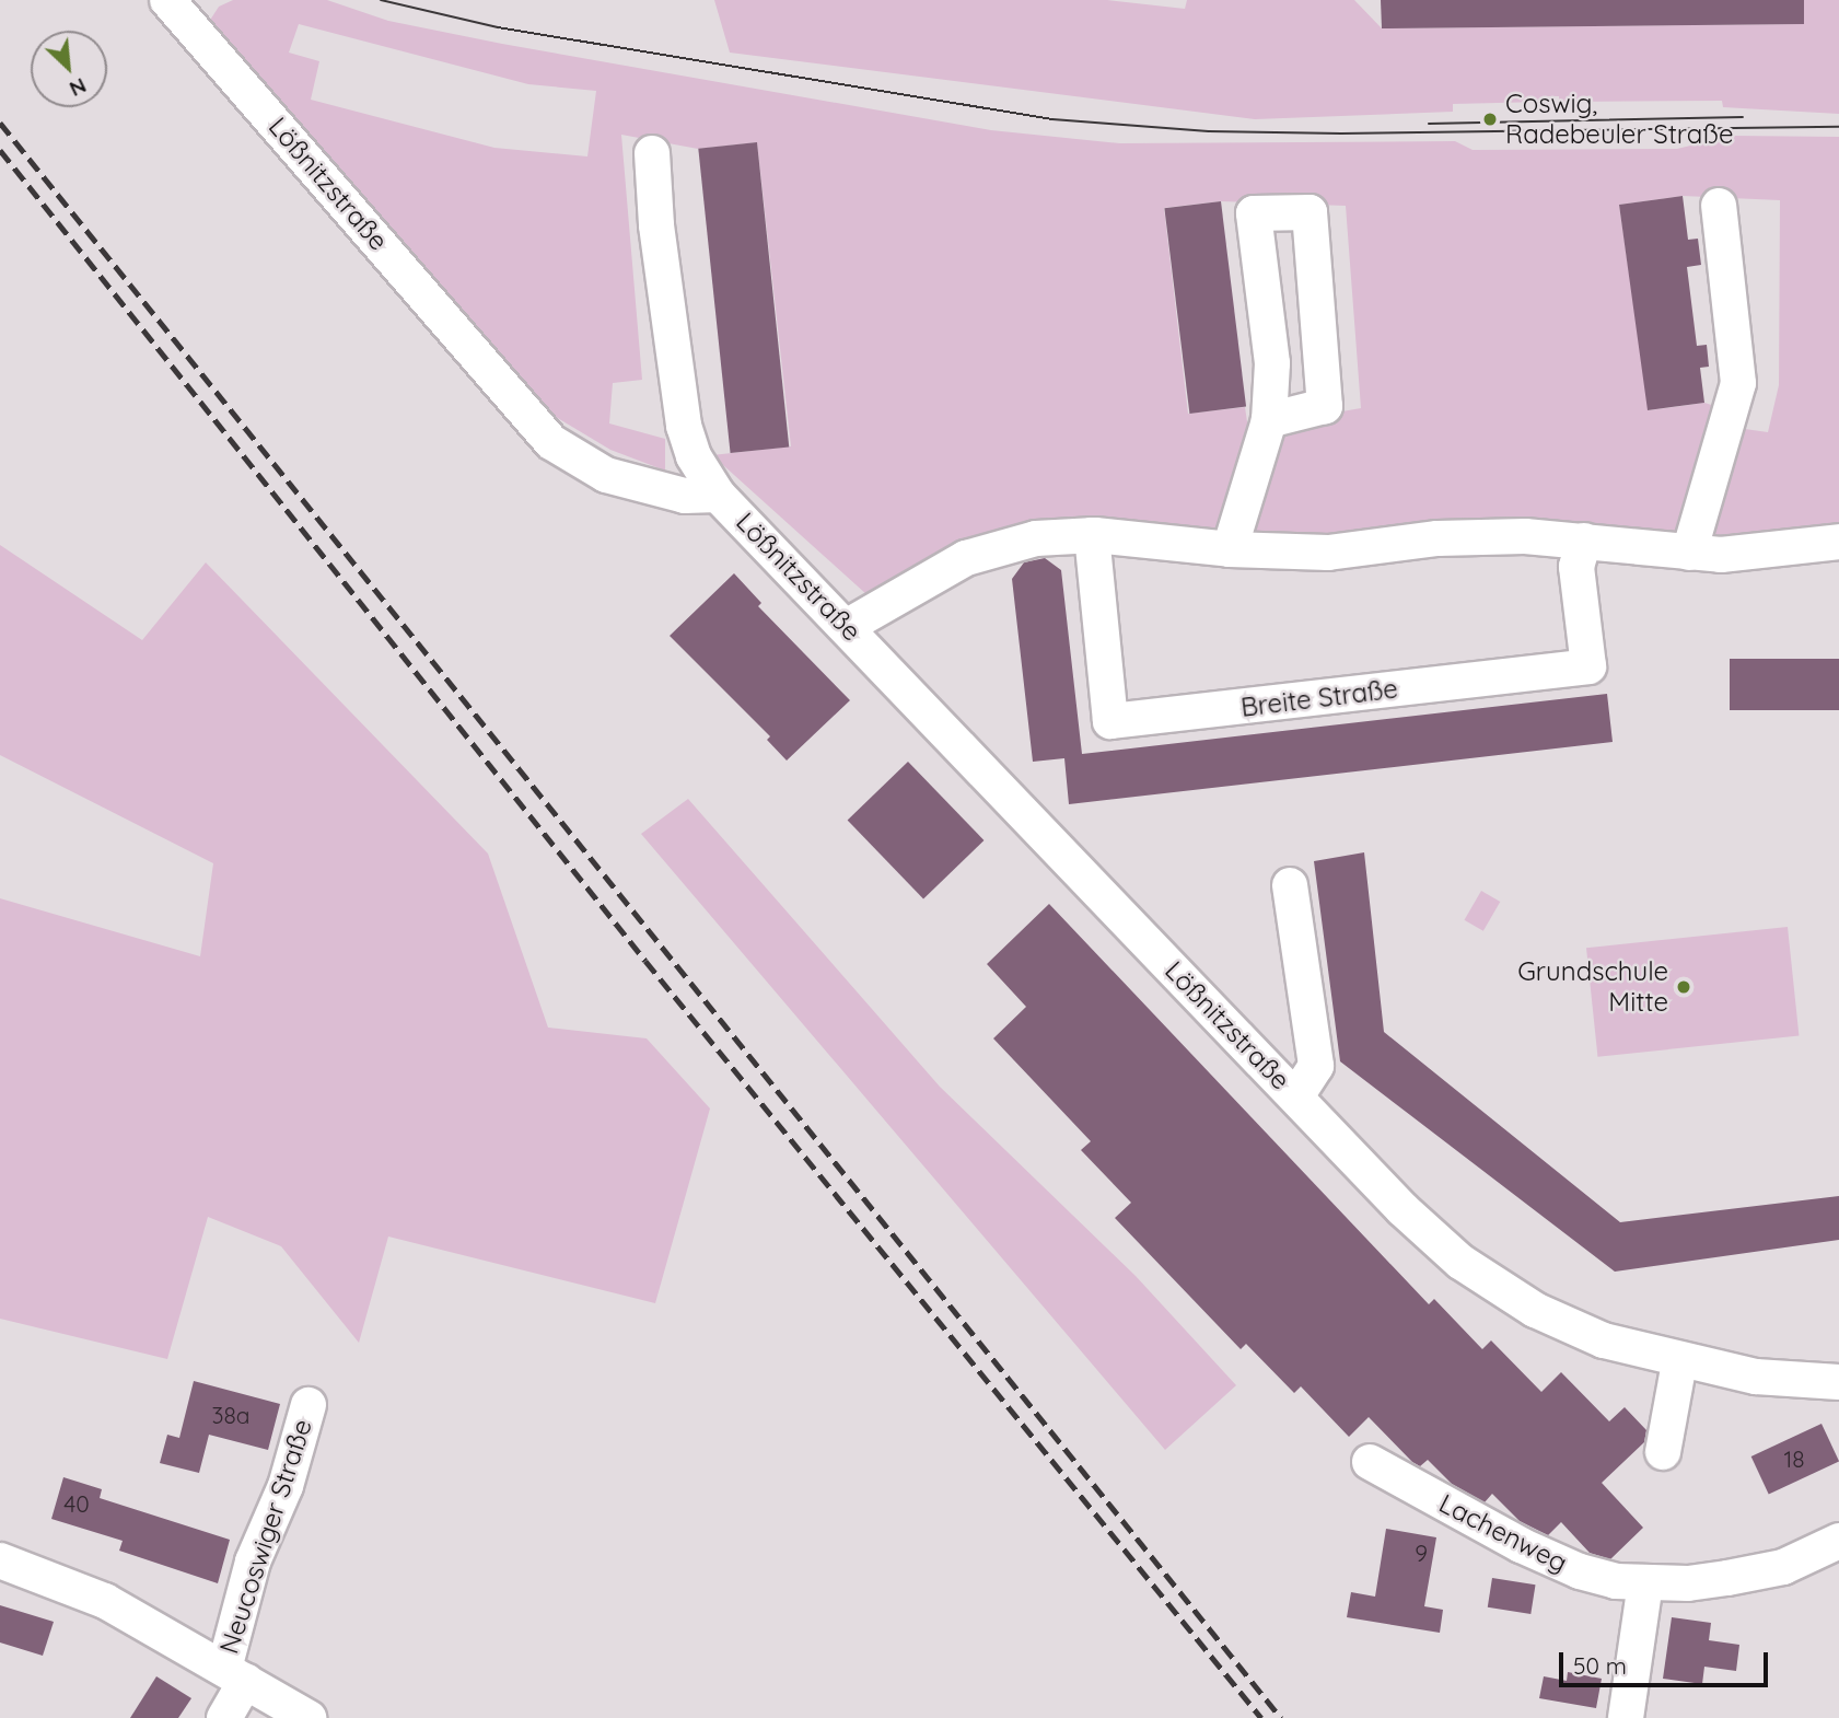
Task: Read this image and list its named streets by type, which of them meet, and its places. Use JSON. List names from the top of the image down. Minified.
{"streets":{"street":["Lößnitzstraße","Breite Straße","Lachenweg","Neucoswiger Straße"]},"places":["Coswig, Radebeuler Straße","Grundschule Mitte"],"house_numbers":["38a","18","40","9"],"scale_bar":"50 m","north":"bottom right"}
